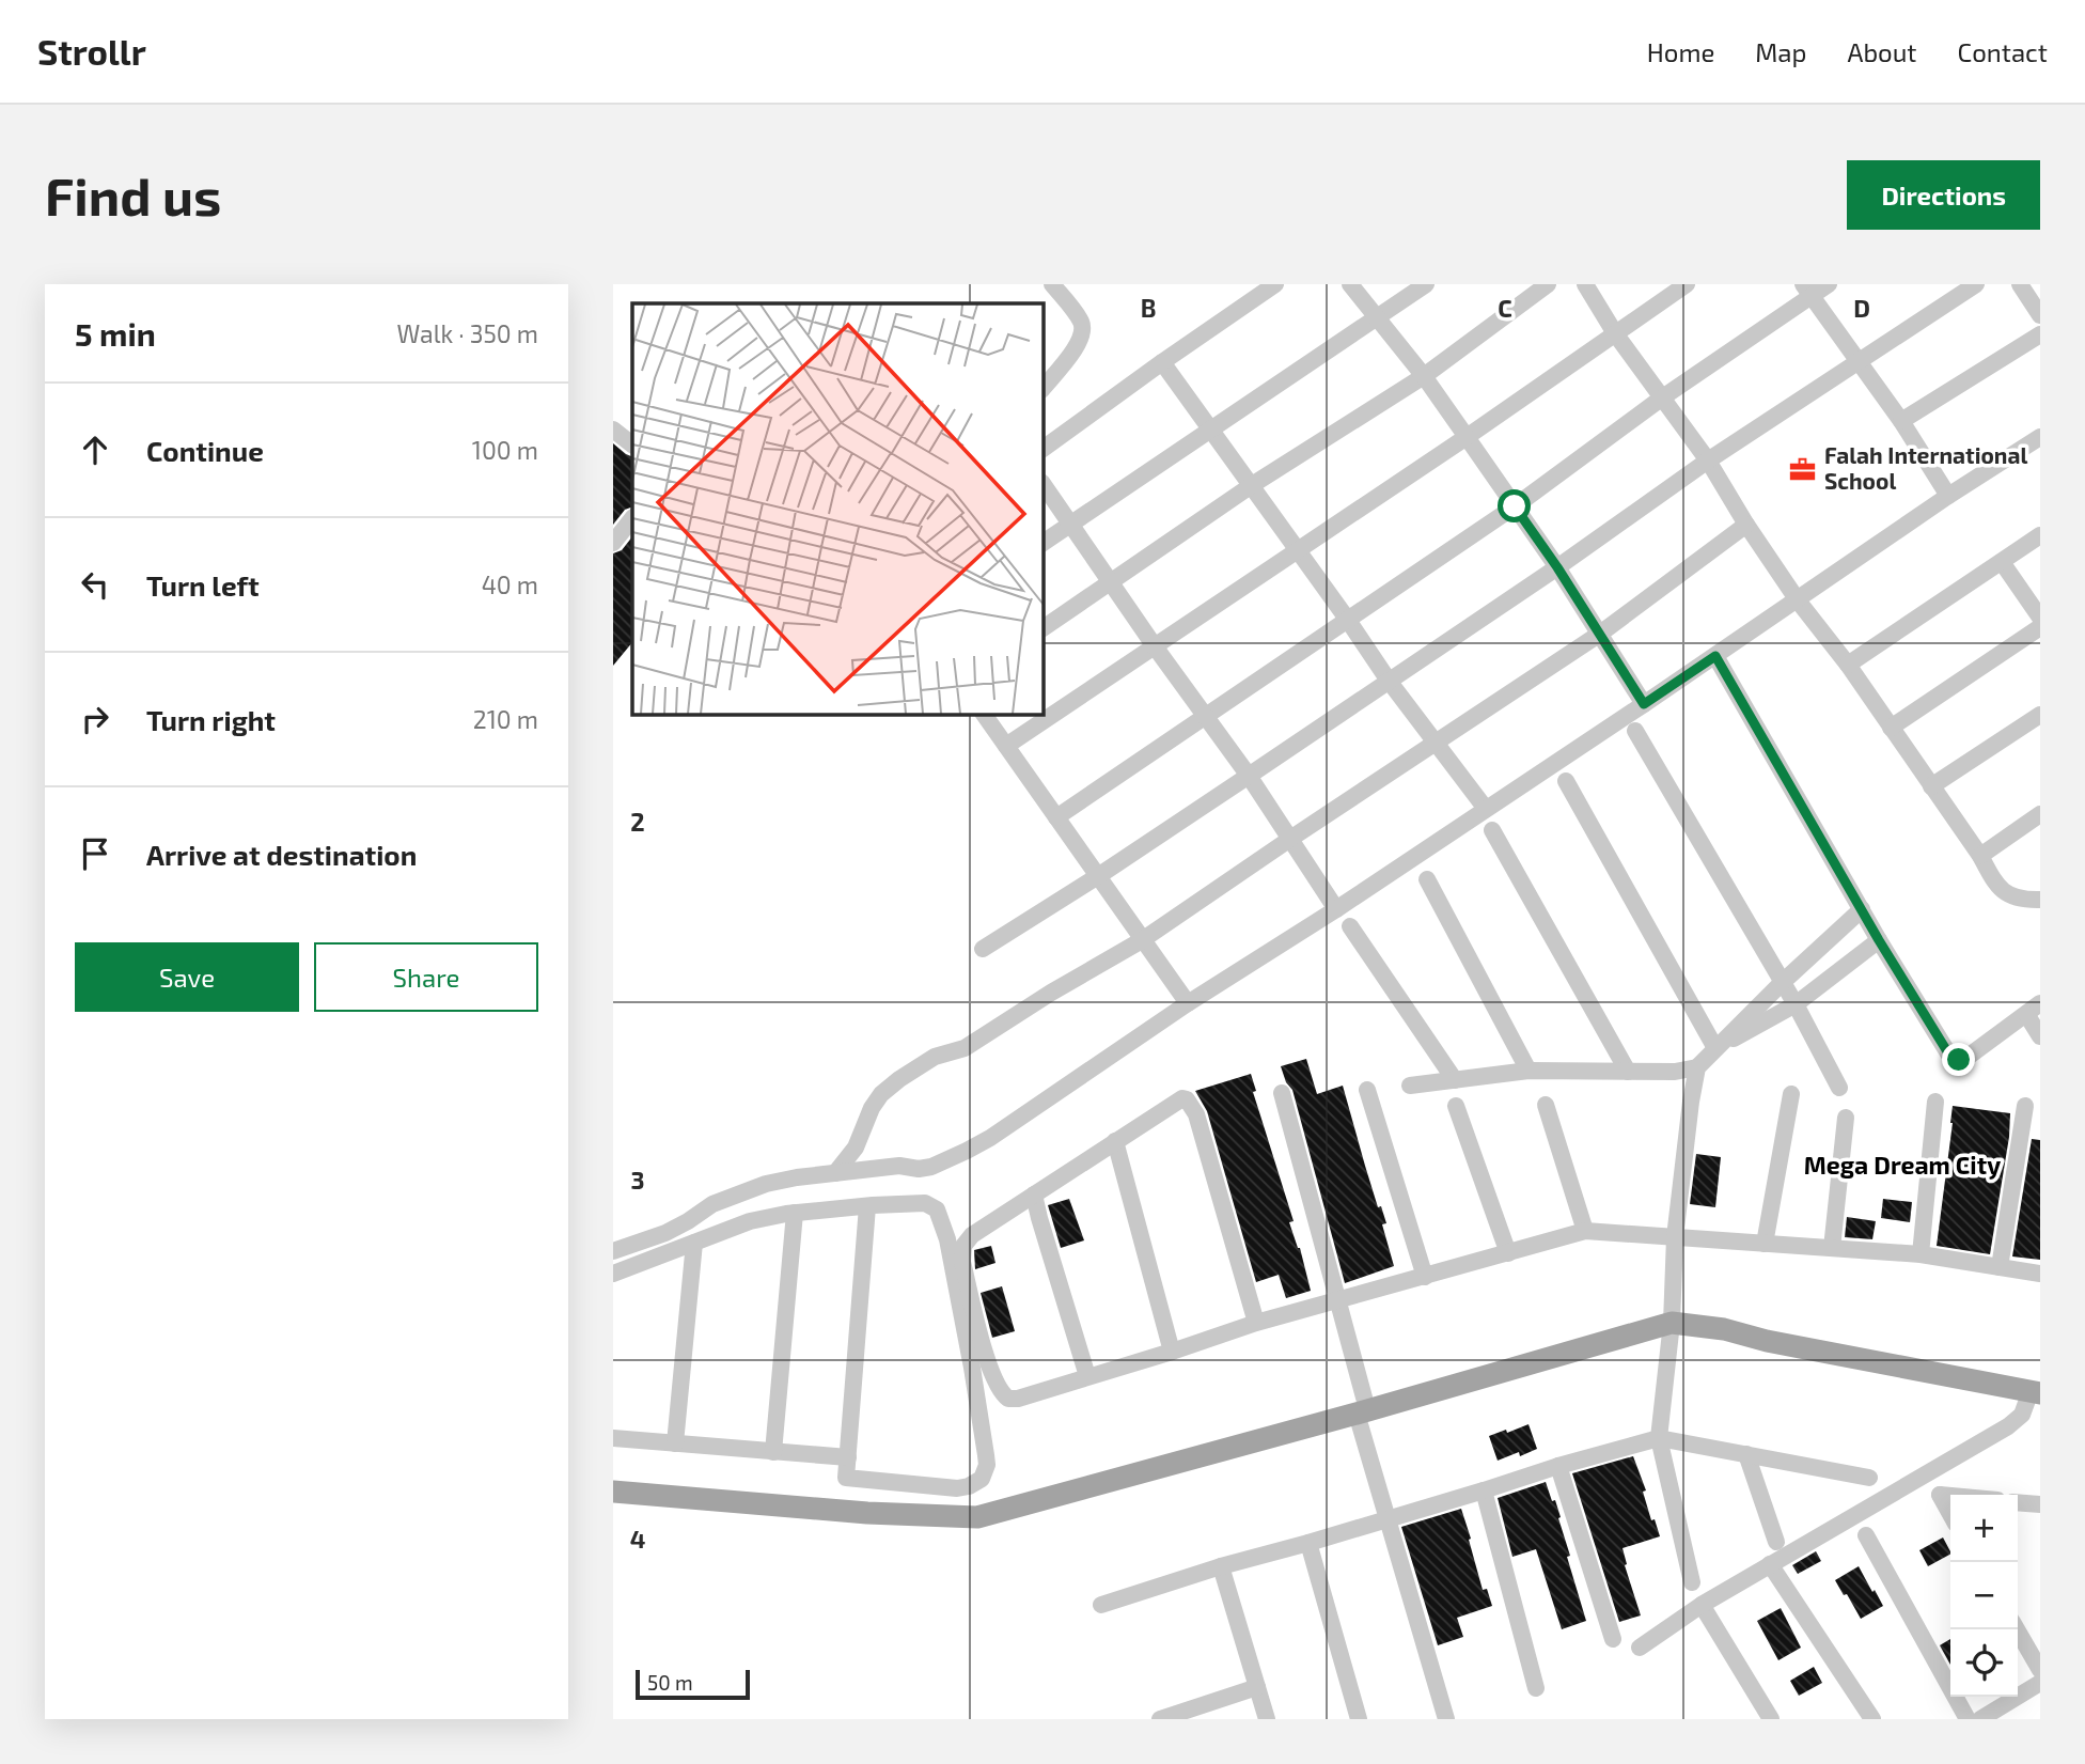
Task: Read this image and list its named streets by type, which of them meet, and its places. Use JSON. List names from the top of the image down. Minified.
{"districts":["Mega Dream City"],"places":{"office":["Falah International School"]},"scale_bar":"50 m","page":{"header":"Strollr","nav":["Home","Map","About","Contact"],"buttons":["Directions",["Save","Share"]],"title":"Find us","heading":["5 min","Walk · 350 m"],"list":[["Continue","100 m"],["Turn left","40 m"],["Turn right","210 m"],"Arrive at destination"],"map_buttons":["+","−"],"scale":"50 m"},"grid":{"columns":["B","C","D"],"rows":["2","3","4"]}}
